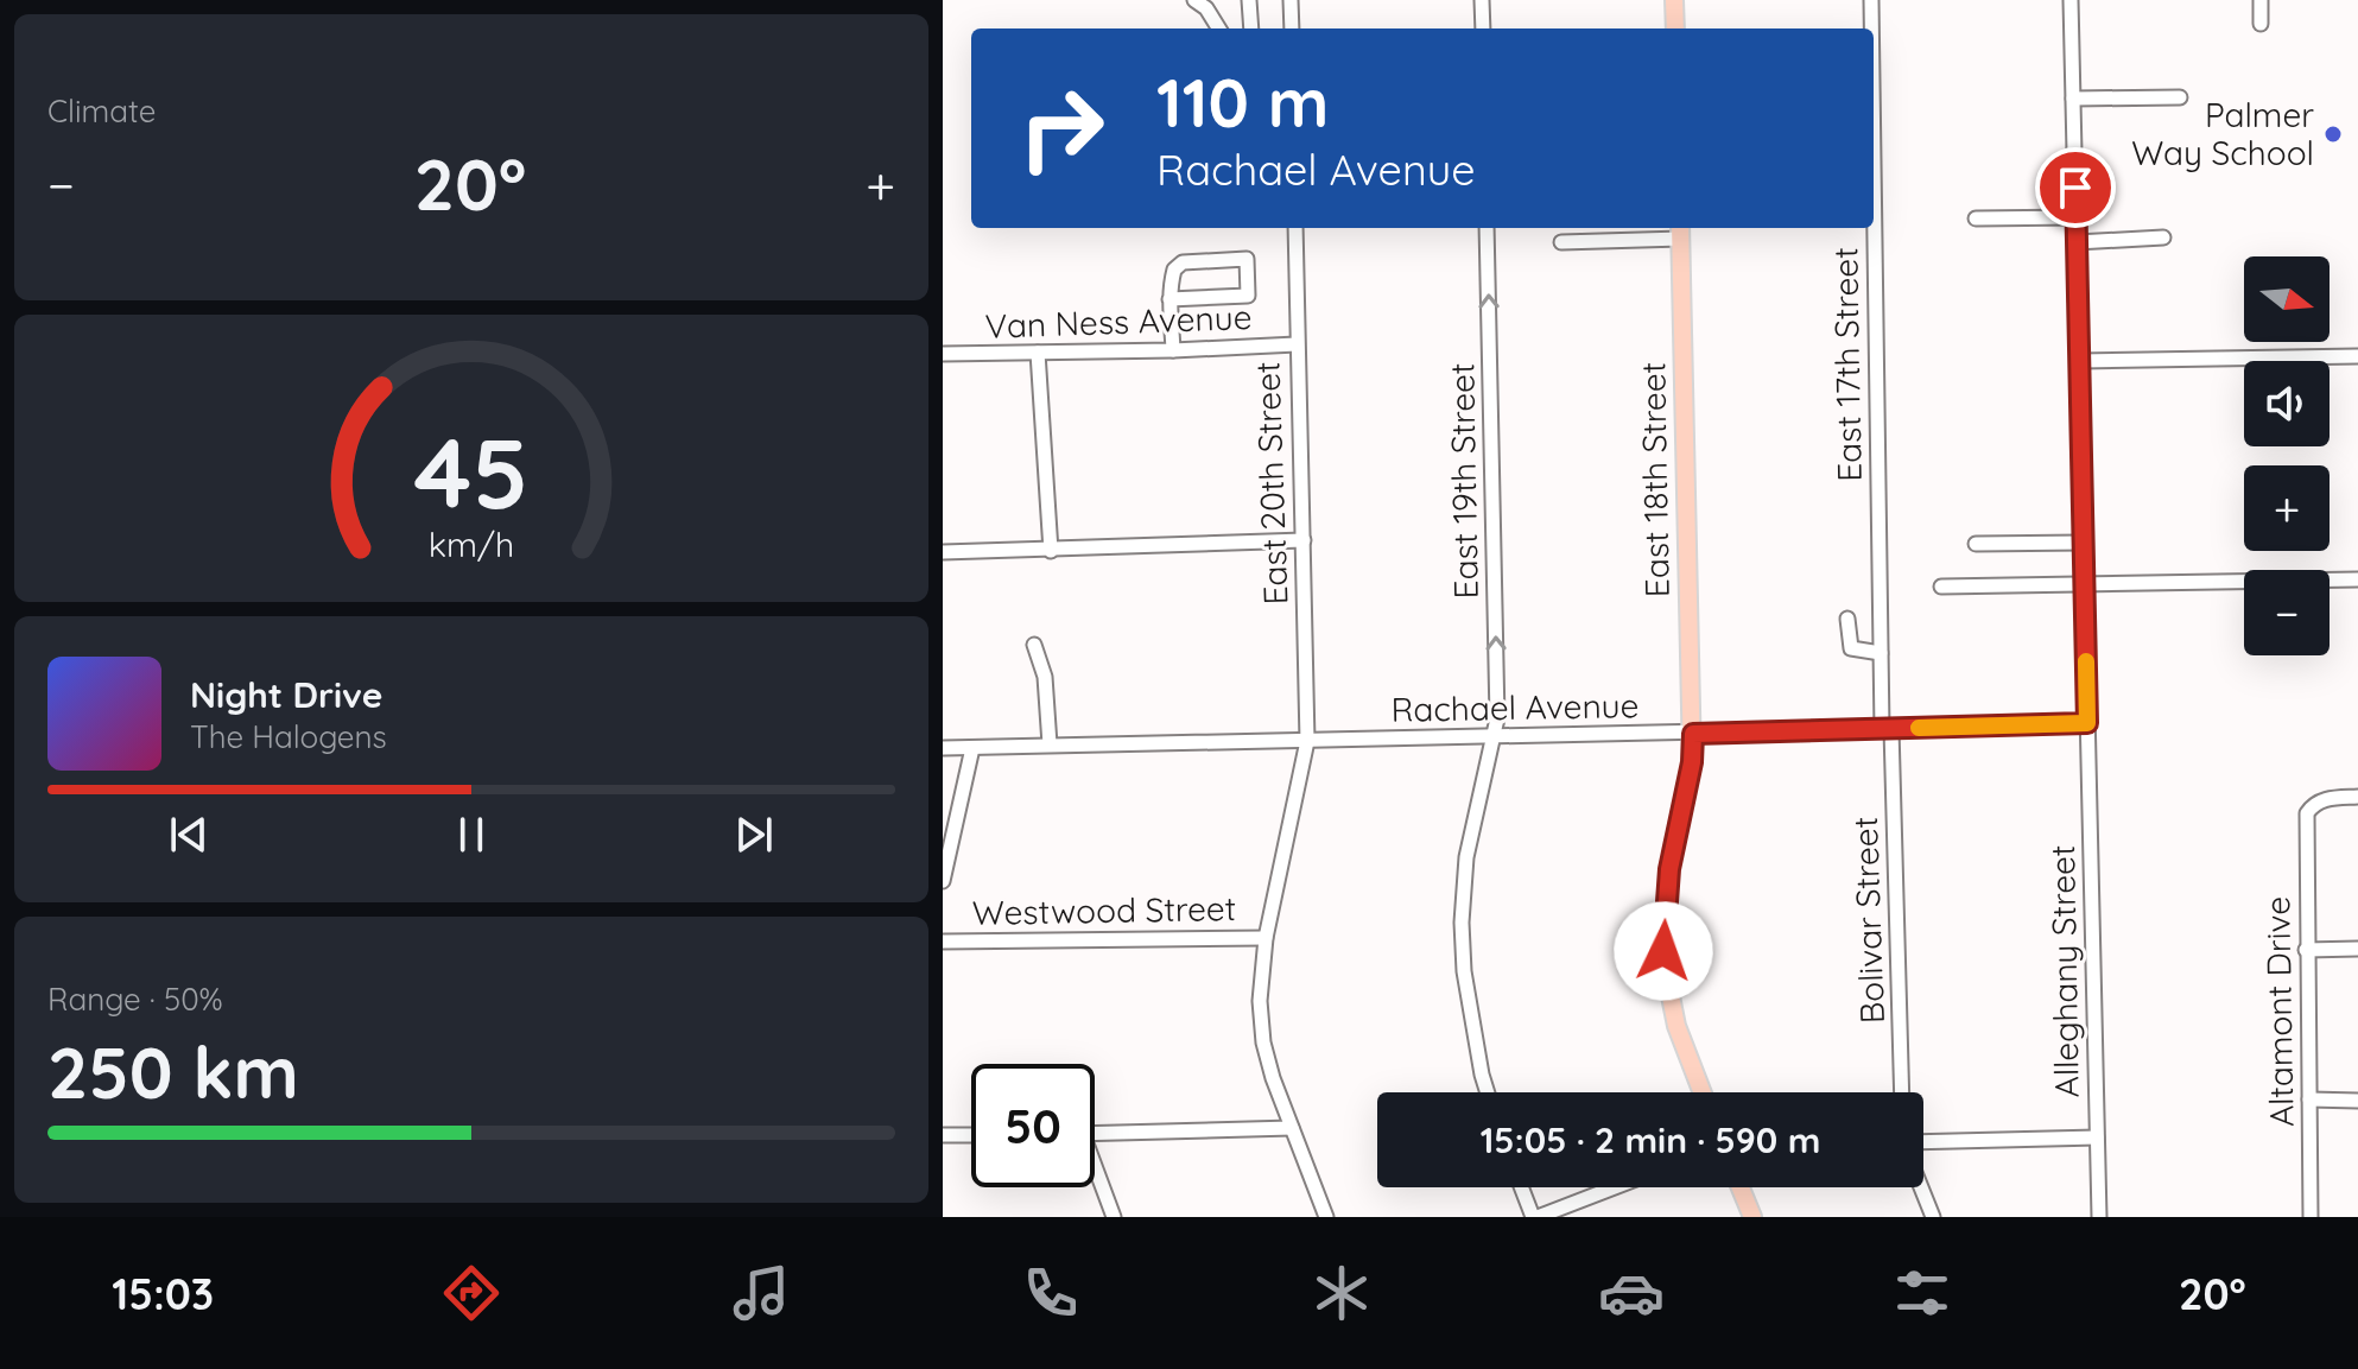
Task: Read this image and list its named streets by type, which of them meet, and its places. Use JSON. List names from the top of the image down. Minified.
{"streets":{"main road":["East 18th Street"],"street":["Van Ness Avenue","East 17th Street","East 19th Street","East 20th Street","Rachael Avenue","Westwood Street","Bolivar Street","Alleghany Street","Altamont Drive"]},"crossings":[["Van Ness Avenue","East 20th Street"],["East 17th Street","Rachael Avenue"],["East 17th Street","Bolivar Street"],["East 18th Street","Rachael Avenue"],["East 19th Street","Rachael Avenue"],["East 20th Street","Rachael Avenue"],["East 20th Street","Westwood Street"],["Rachael Avenue","Bolivar Street"],["Rachael Avenue","Alleghany Street"]],"one_way":["East 19th Street"],"places":["Palmer Way School"],"north":"right","page":{"tile":["Climate",["Range · 50%","250 km"]],"turn":["110 m","Rachael Avenue"],"heat":["−","20°","+"],"map_buttons":["+","−"],"song":["Night Drive","The Halogens"],"limit":"50","trip":"15:05 · 2 min · 590 m","tabs":["15:03","20°"],"gauge":["45","km/h"]}}
